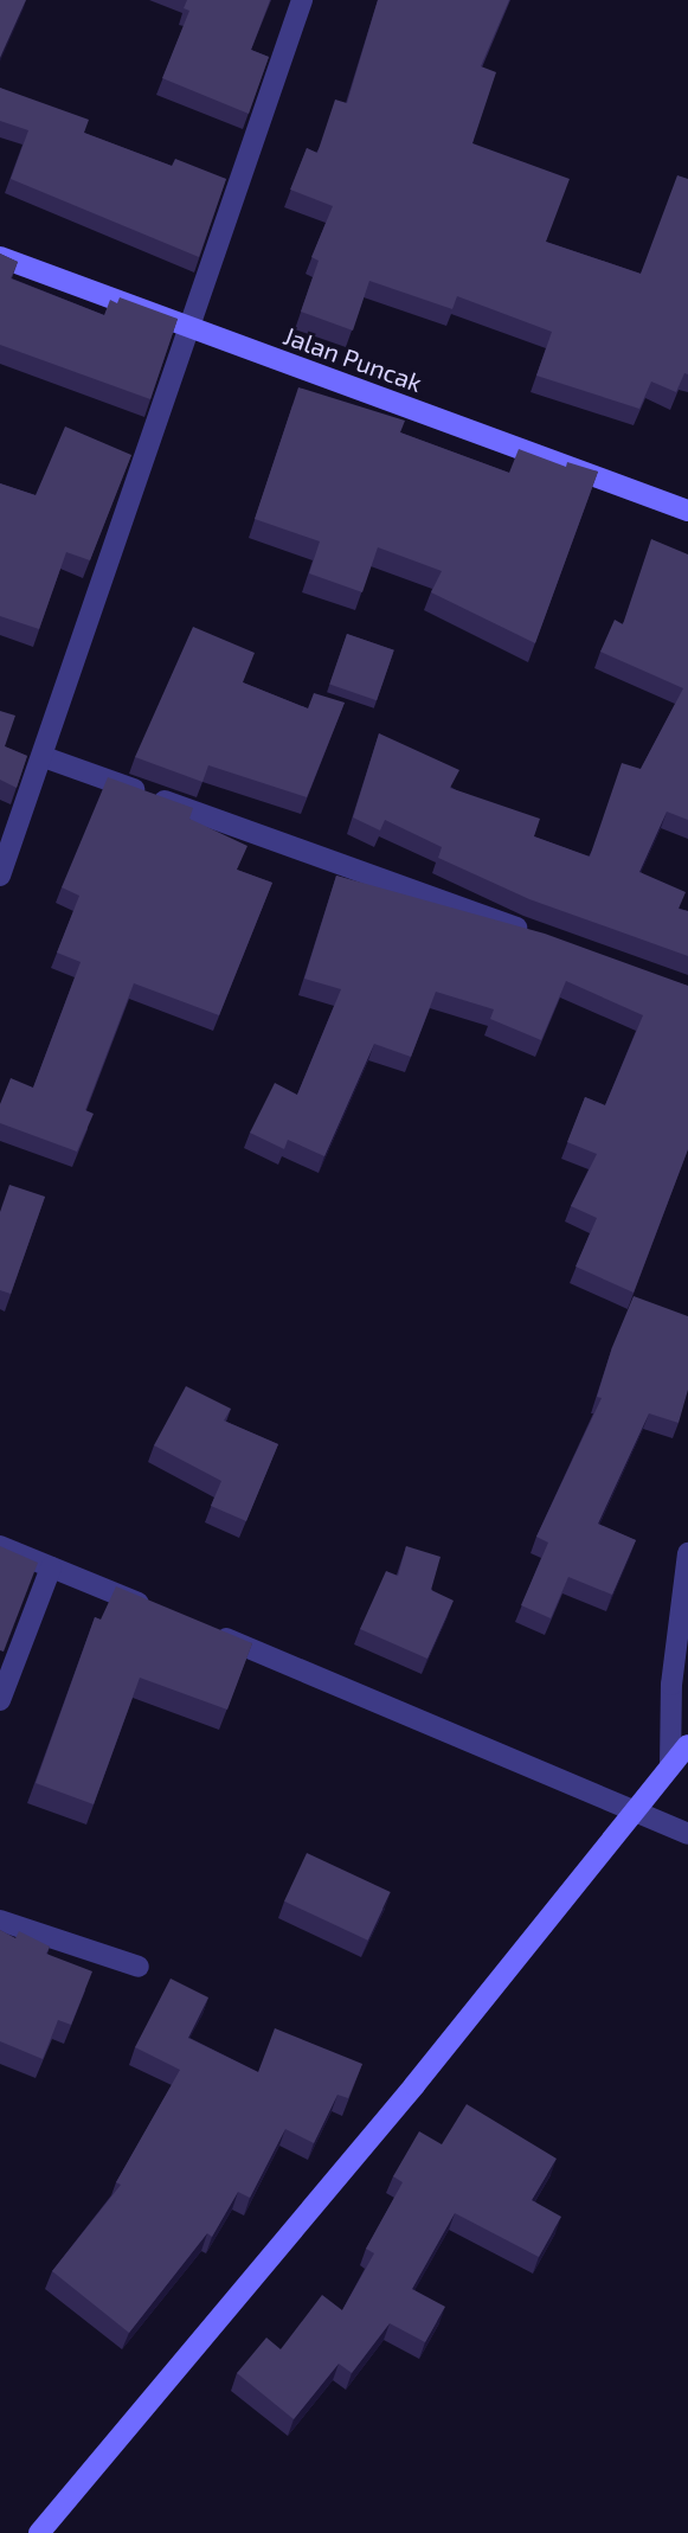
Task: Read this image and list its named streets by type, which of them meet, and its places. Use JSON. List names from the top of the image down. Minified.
{"streets":{"main road":["Jalan Puncak"]}}
